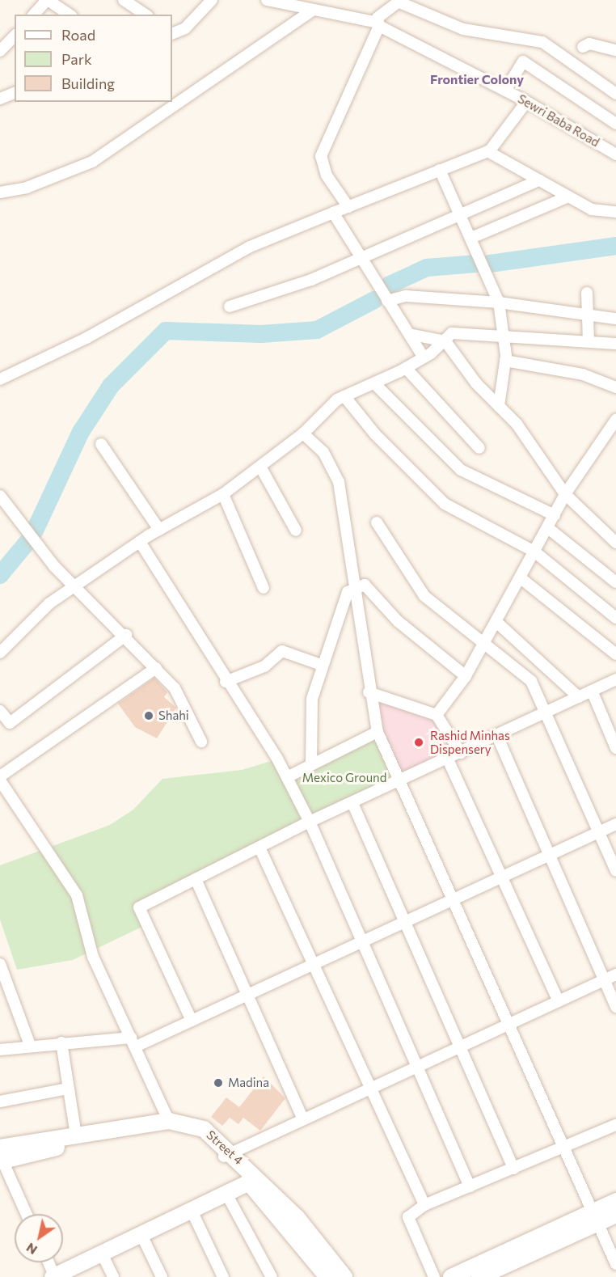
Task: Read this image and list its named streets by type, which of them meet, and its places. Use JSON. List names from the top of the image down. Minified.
{"streets":{"main road":["Street 4"],"street":["Sewri Baba Road"]},"districts":["Frontier Colony"],"parks":["Mexico Ground"],"places":["Shahi","Rashid Minhas Dispensery","Madina"],"legend":["Road","Park","Building"],"north":"bottom left"}
